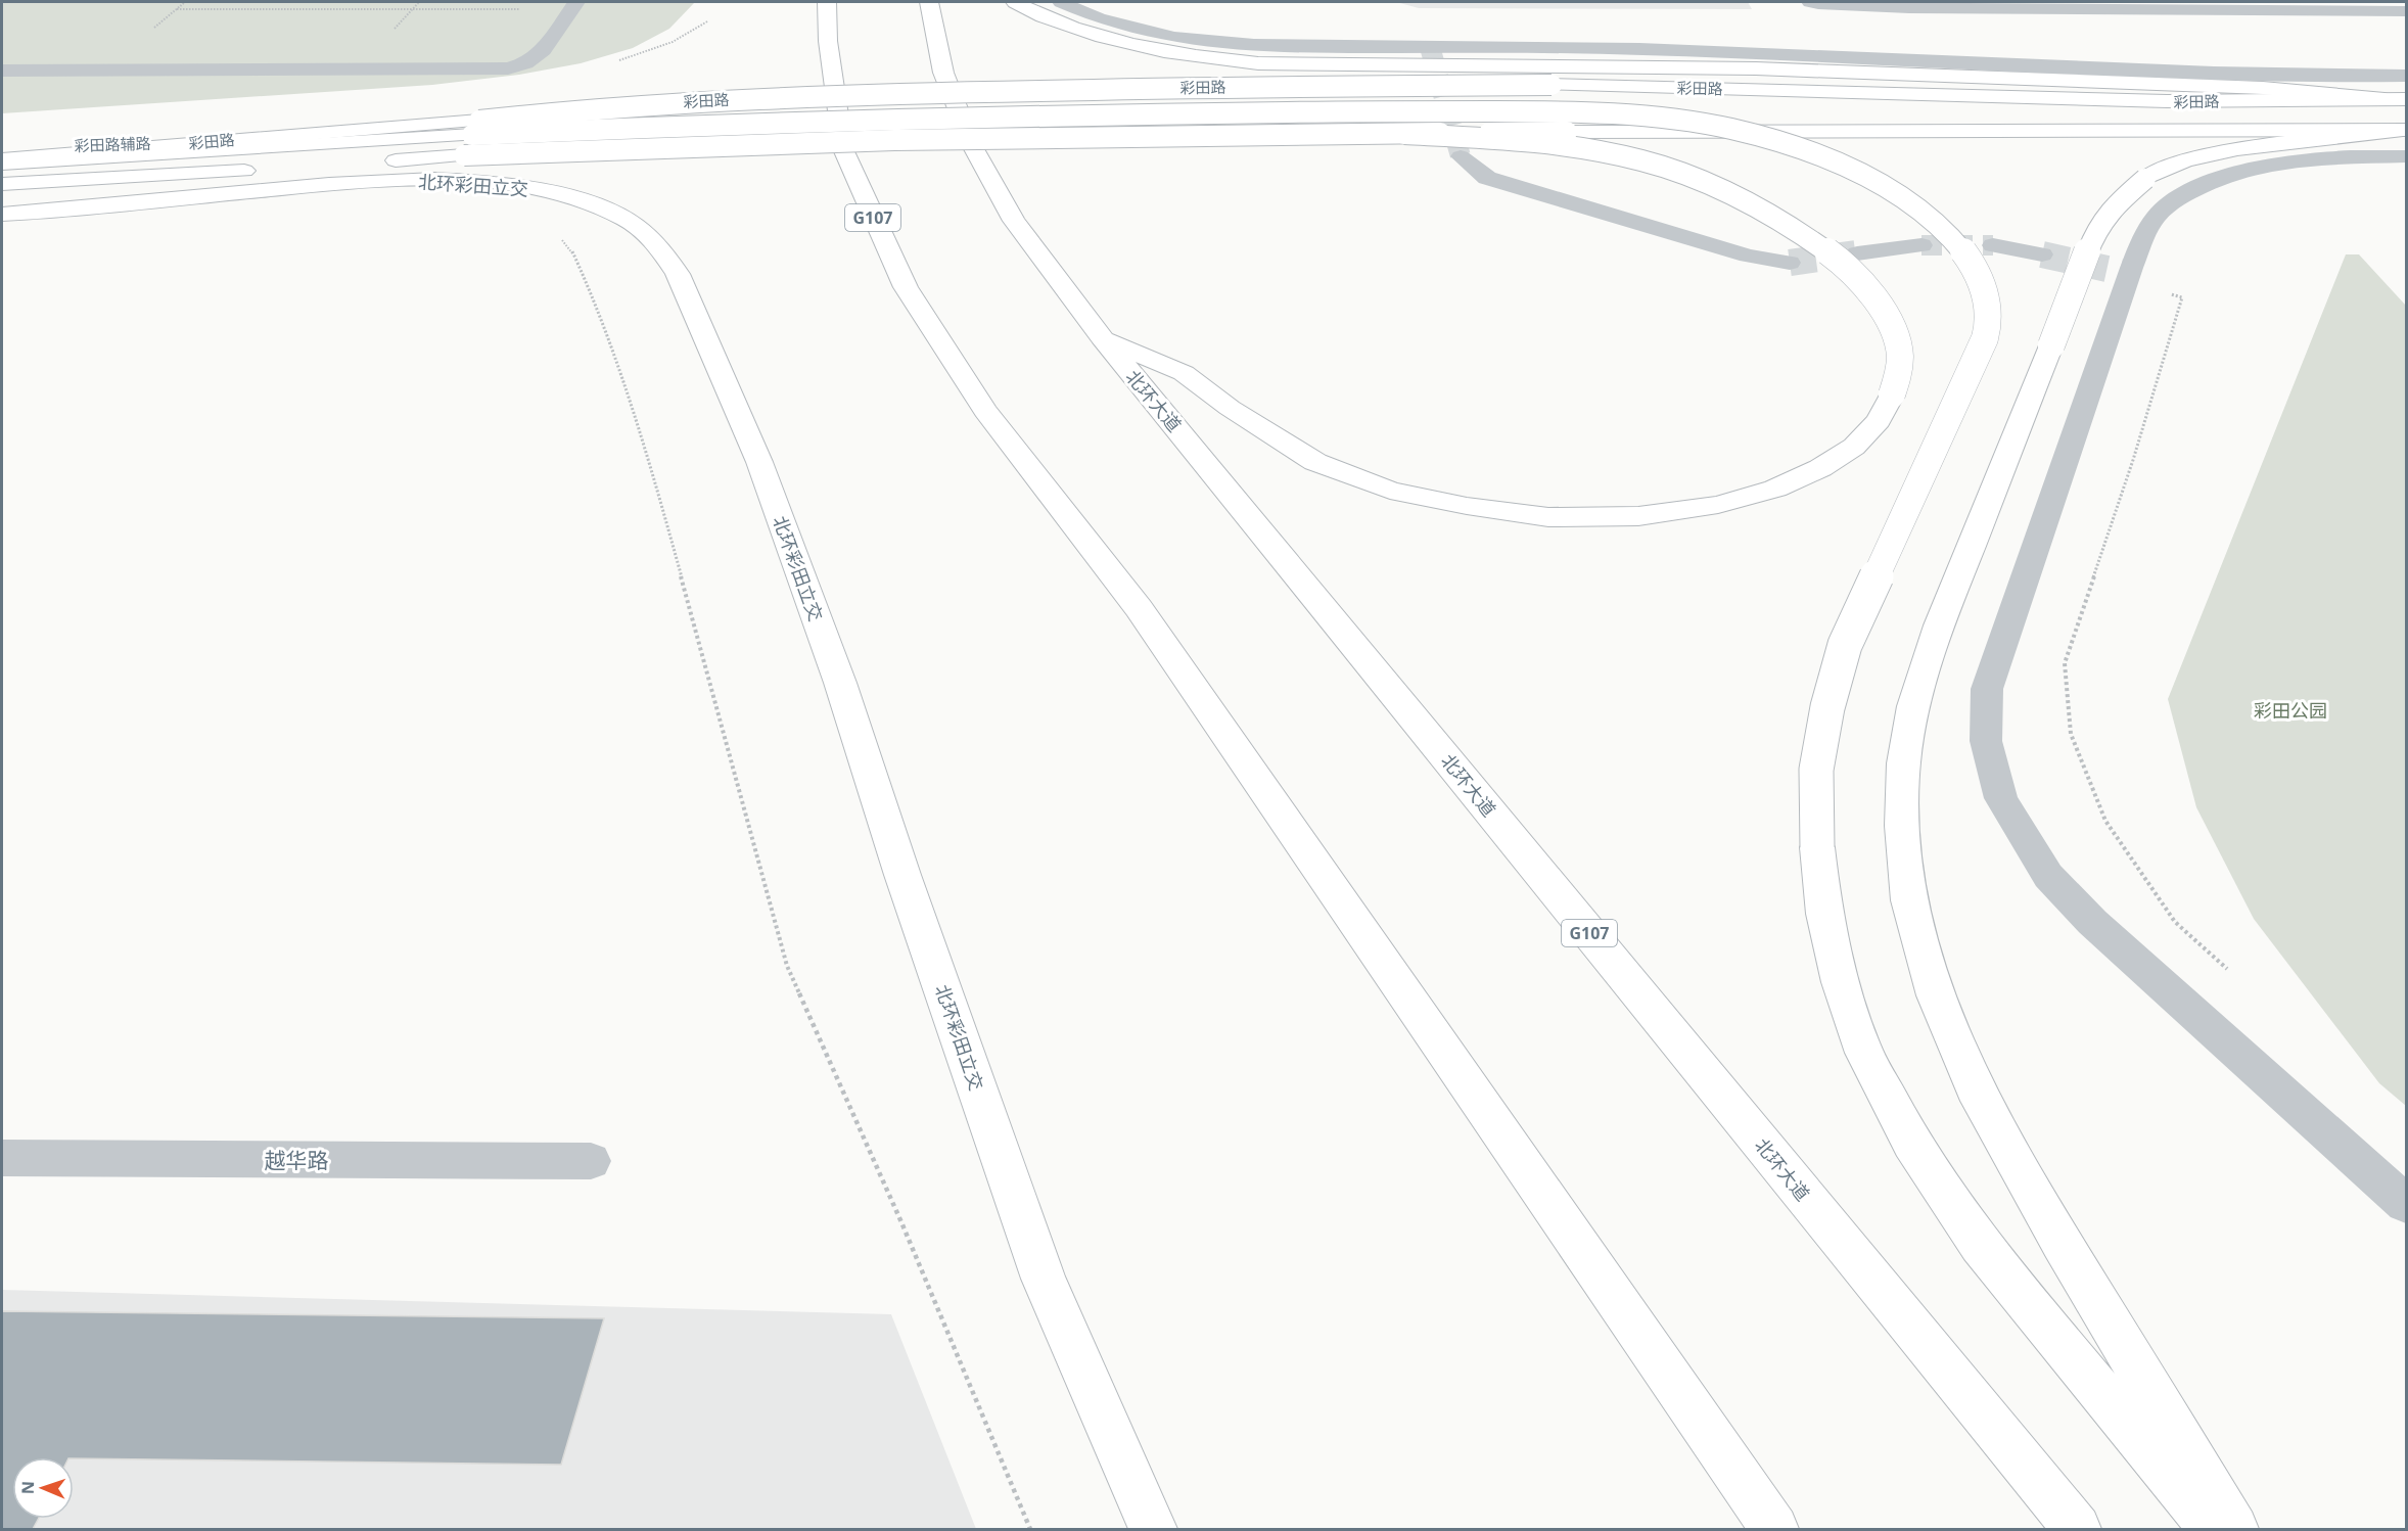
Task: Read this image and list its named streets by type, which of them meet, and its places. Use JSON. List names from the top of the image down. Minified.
{"streets":{"main road":["彩田路","彩田路辅路","北环彩田立交","G107","北环大道"],"street":["越华路"]},"crossings":[["彩田路","彩田路辅路"]],"parks":["彩田公园"],"north":"left"}
